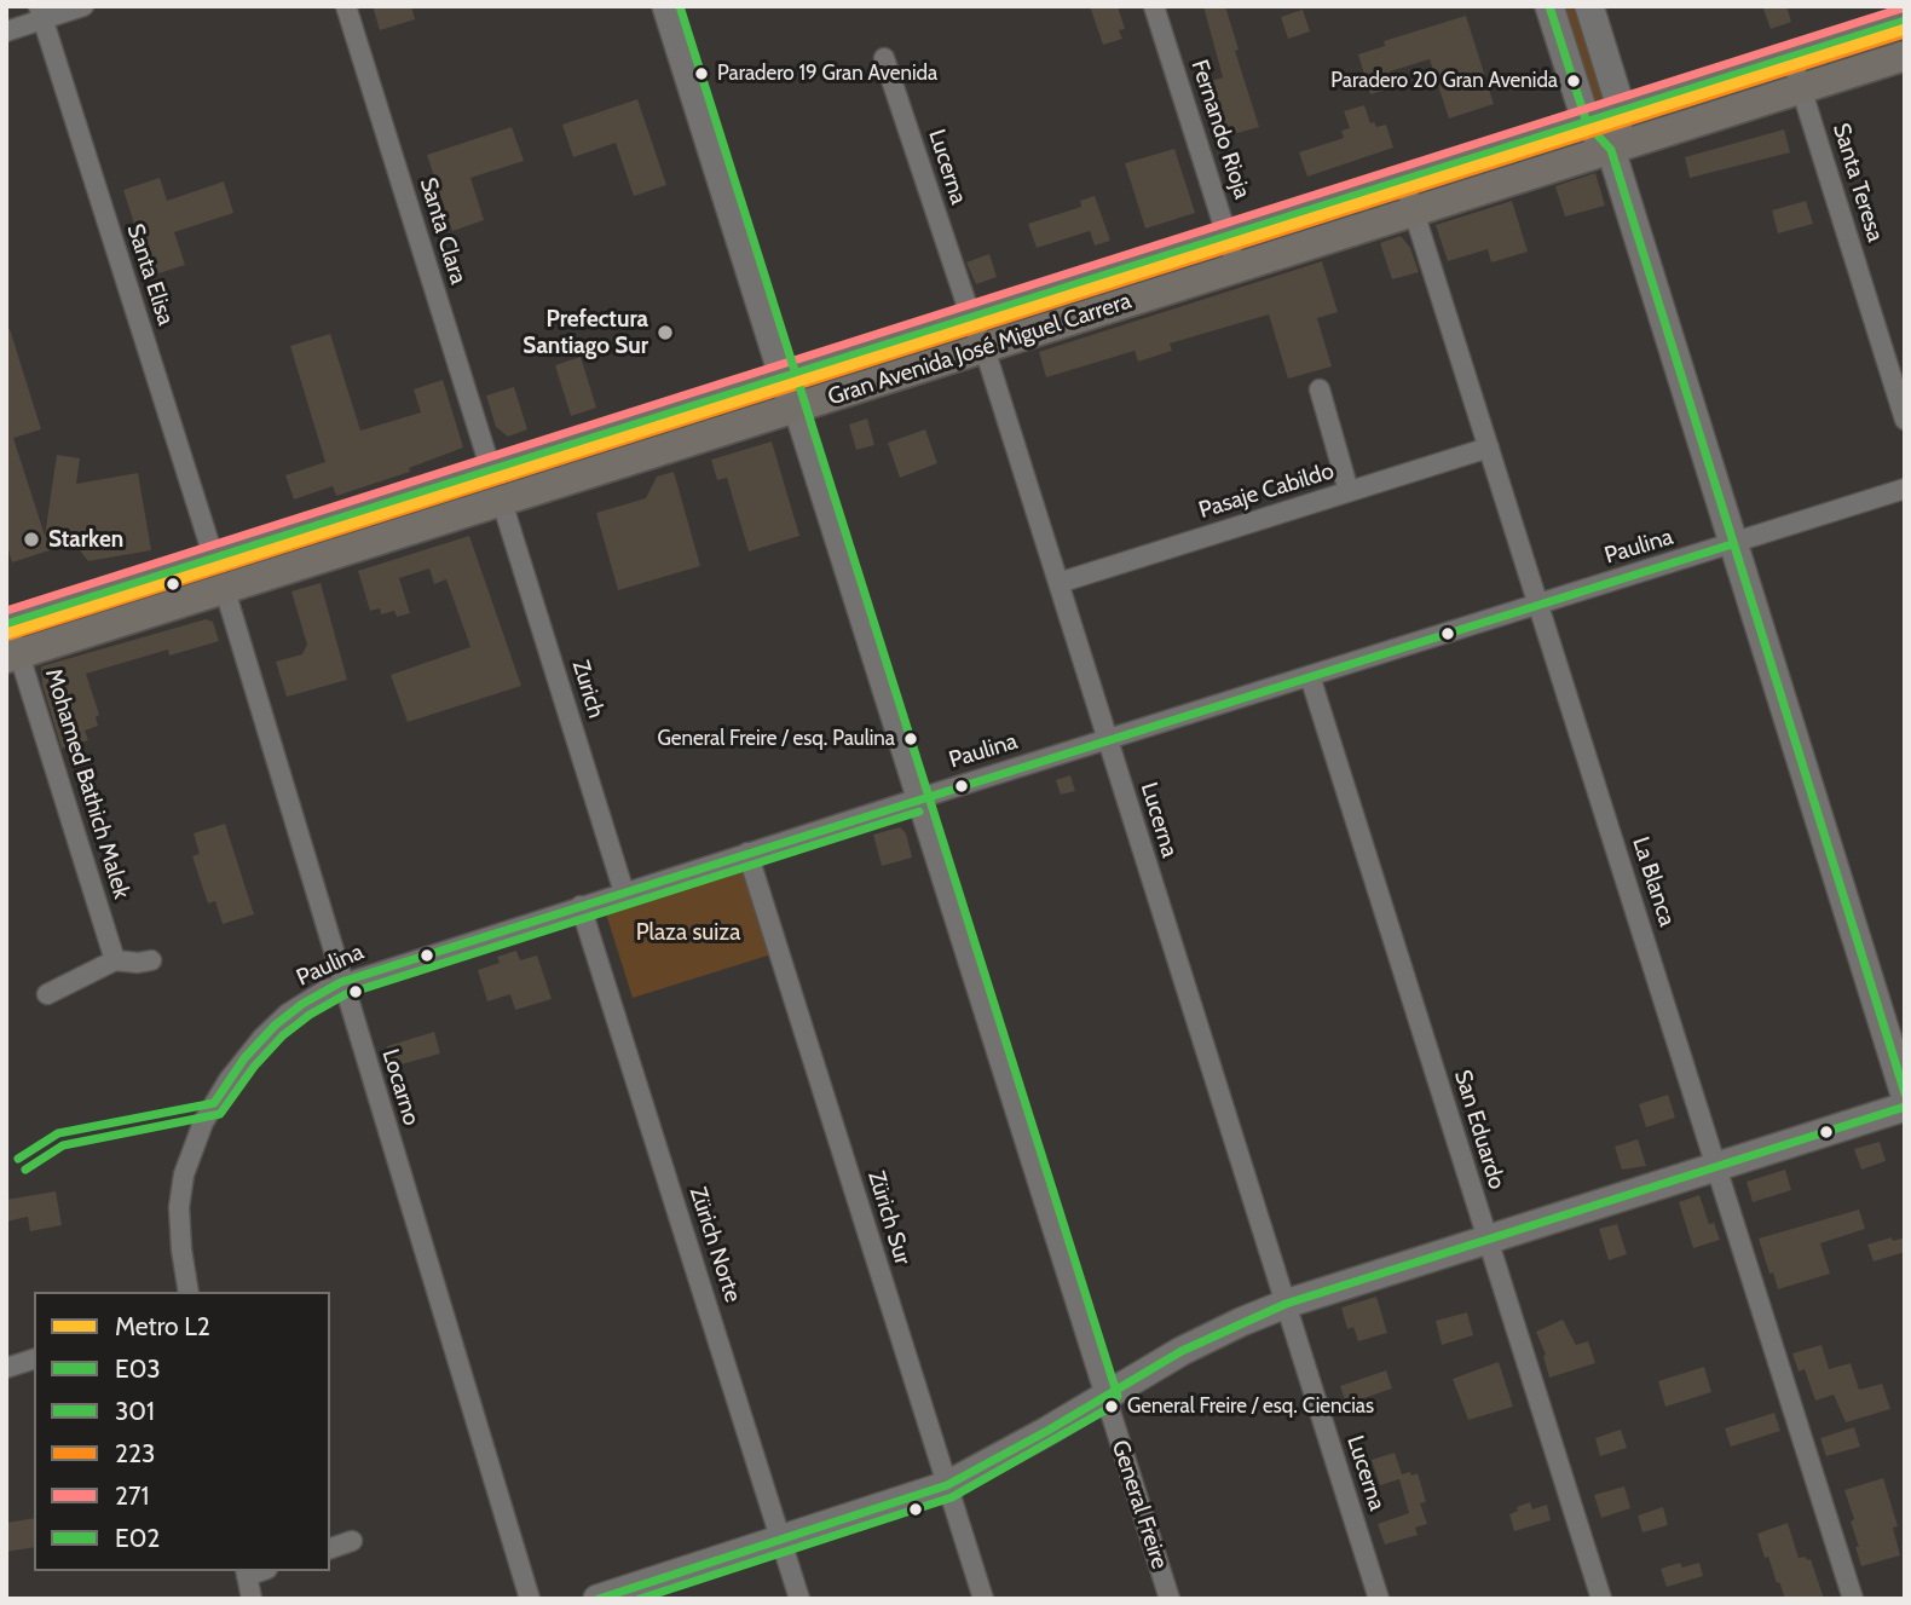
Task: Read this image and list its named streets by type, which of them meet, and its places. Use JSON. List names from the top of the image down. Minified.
{"streets":{"main road":["Gran Avenida José Miguel Carrera"],"street":["Fernando Rioja","Lucerna","Santa Teresa","Santa Clara","Santa Elisa","Pasaje Cabildo","Paulina","Zurich","Mohamed Bathich Malek","La Blanca","Locarno","San Eduardo","Zürich Sur","Zürich Norte","General Freire"]},"crossings":[["Fernando Rioja","Gran Avenida José Miguel Carrera"],["Lucerna","Gran Avenida José Miguel Carrera"],["Lucerna","Pasaje Cabildo"],["Lucerna","Paulina"],["Santa Teresa","Gran Avenida José Miguel Carrera"],["Santa Clara","Gran Avenida José Miguel Carrera"],["Santa Elisa","Gran Avenida José Miguel Carrera"],["Gran Avenida José Miguel Carrera","Zurich"],["Gran Avenida José Miguel Carrera","Mohamed Bathich Malek"],["Gran Avenida José Miguel Carrera","La Blanca"],["Gran Avenida José Miguel Carrera","Locarno"],["Gran Avenida José Miguel Carrera","General Freire"],["Pasaje Cabildo","La Blanca"],["Paulina","Zurich"],["Paulina","La Blanca"],["Paulina","Locarno"],["Paulina","San Eduardo"],["Paulina","Zürich Sur"],["Paulina","Zürich Norte"],["Paulina","General Freire"]],"parks":["Plaza suiza"],"places":["Paradero 19 Gran Avenida","Paradero 20 Gran Avenida","Prefectura Santiago Sur","Starken","General Freire / esq. Paulina","General Freire / esq. Ciencias"],"lines":["transit line E03","transit line E02","transit line 271","transit line 301","metro line L2","transit line 223"],"legend":["Metro L2","E03","301","223","271","E02"]}
